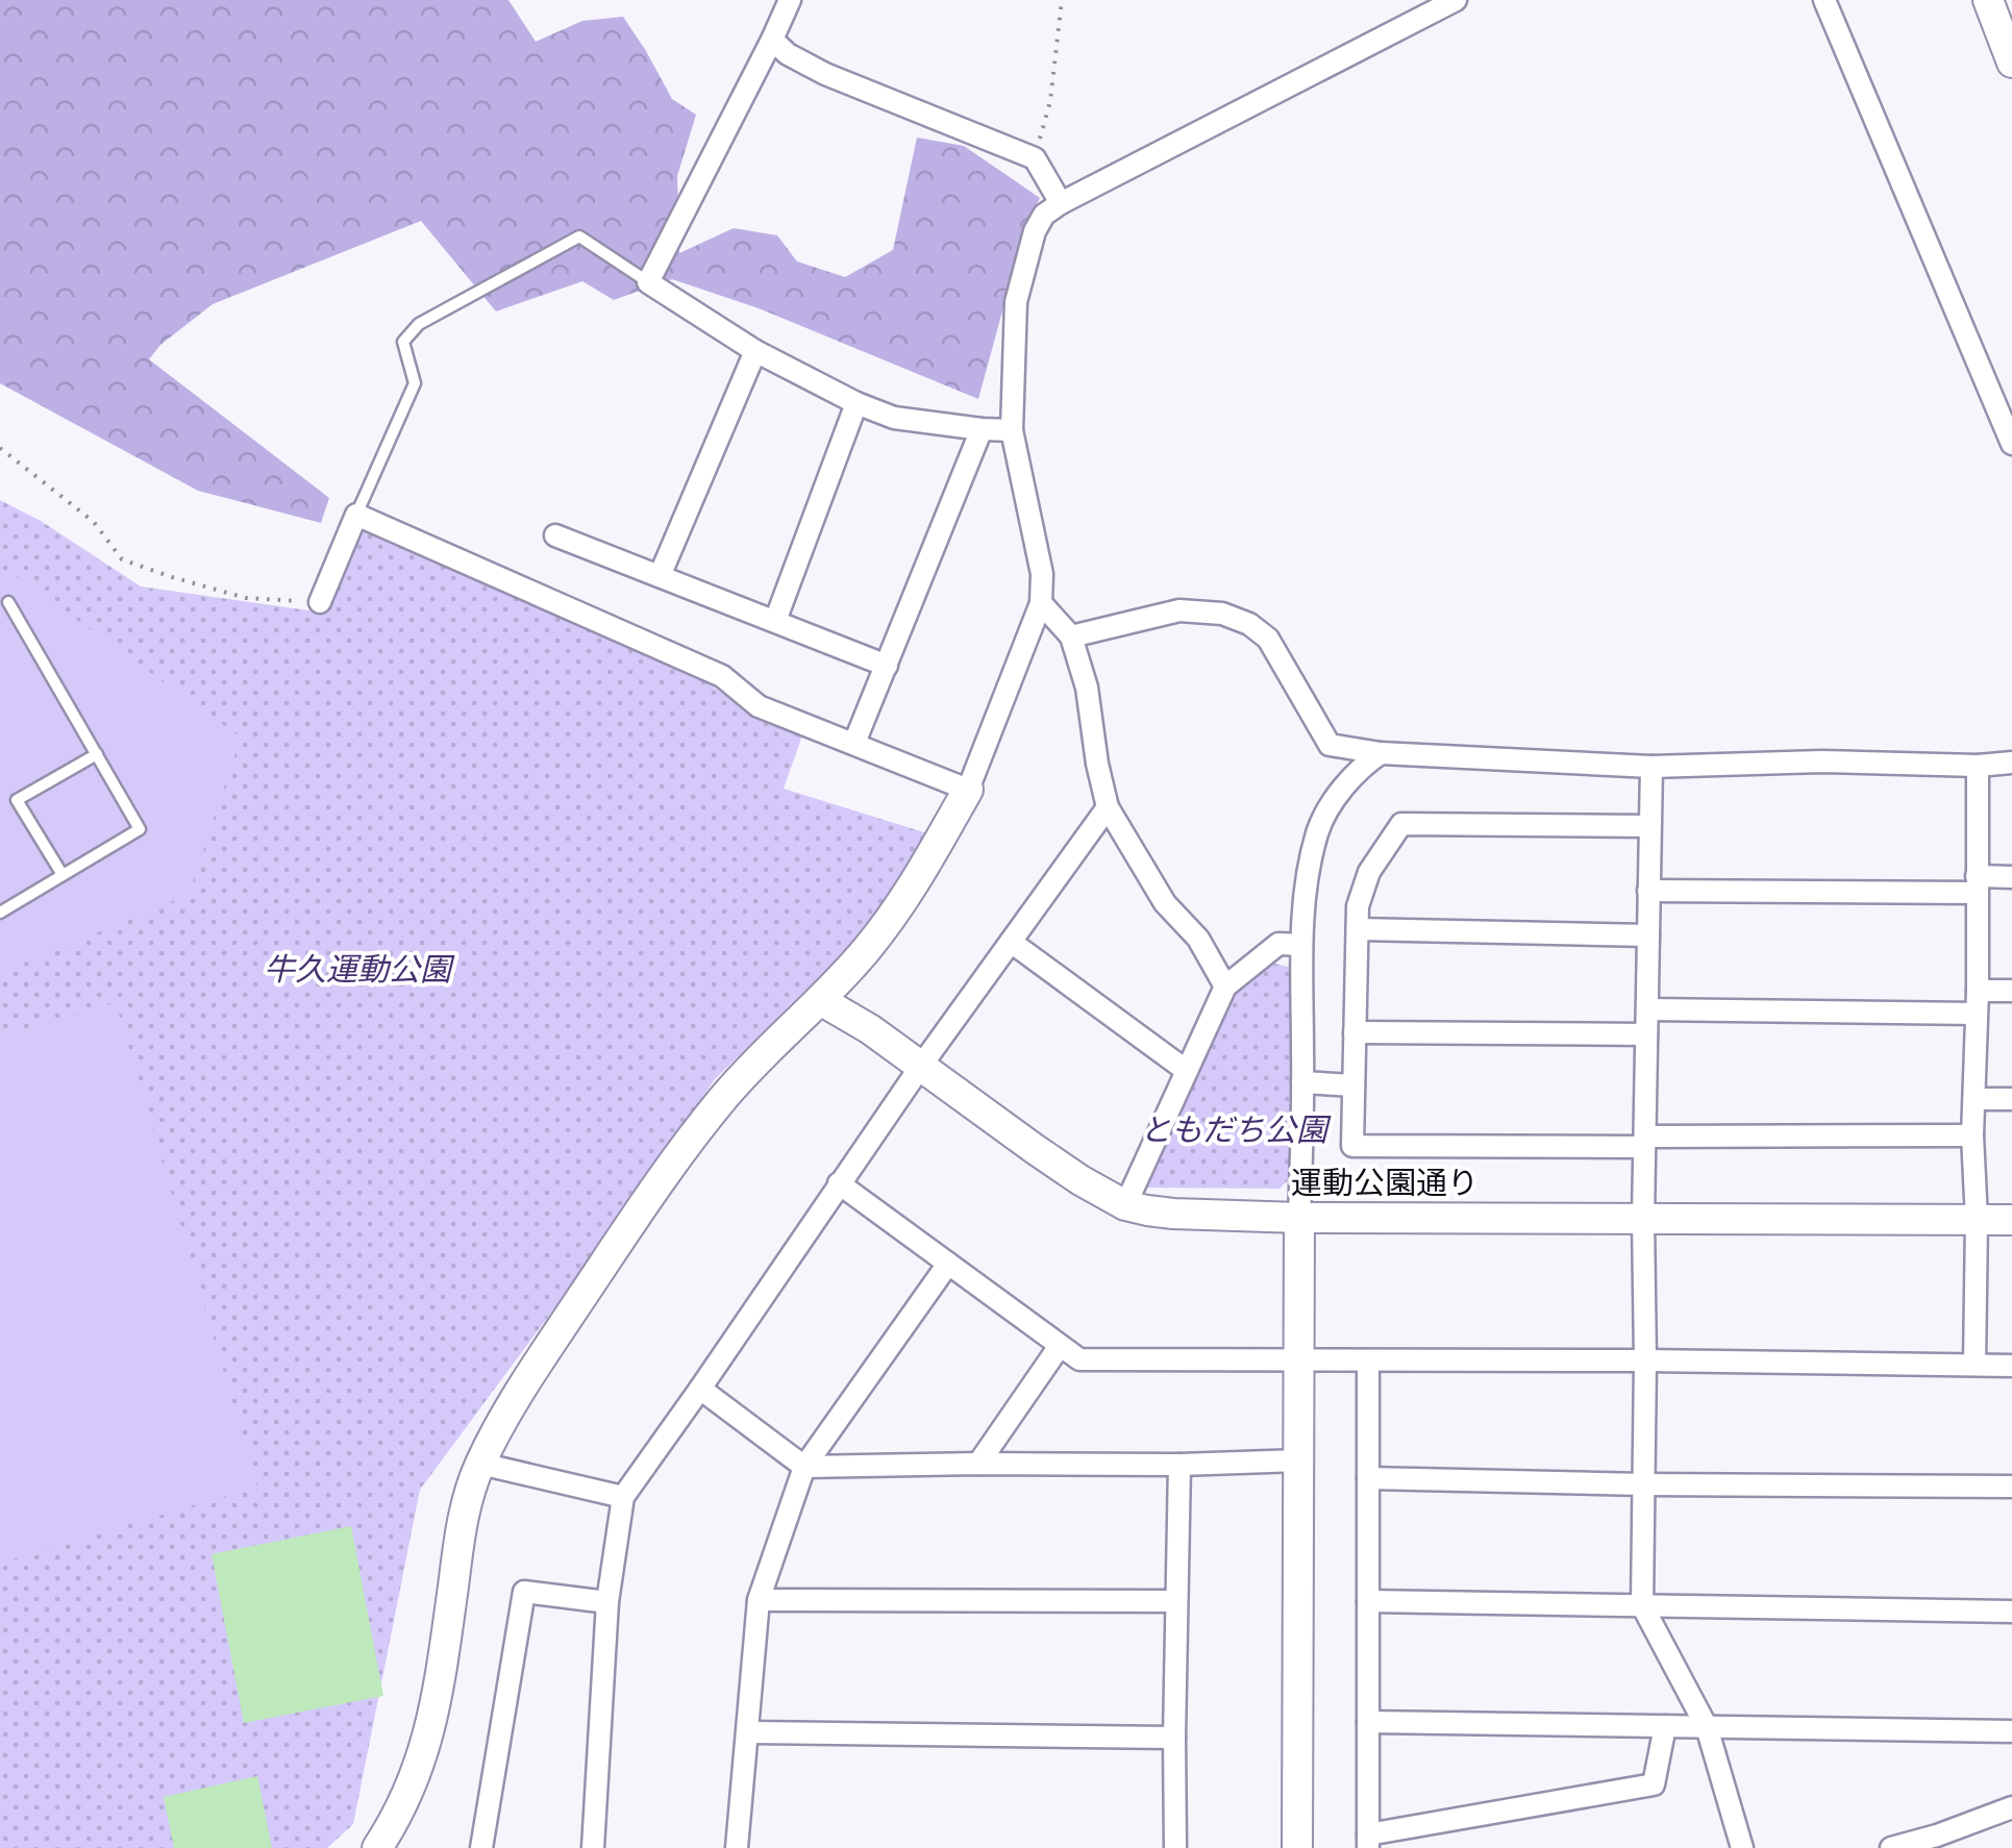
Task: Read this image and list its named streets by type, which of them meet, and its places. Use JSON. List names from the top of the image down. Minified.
{"streets":{"street":["運動公園通り"]},"parks":["牛久運動公園","ともだち公園"]}
